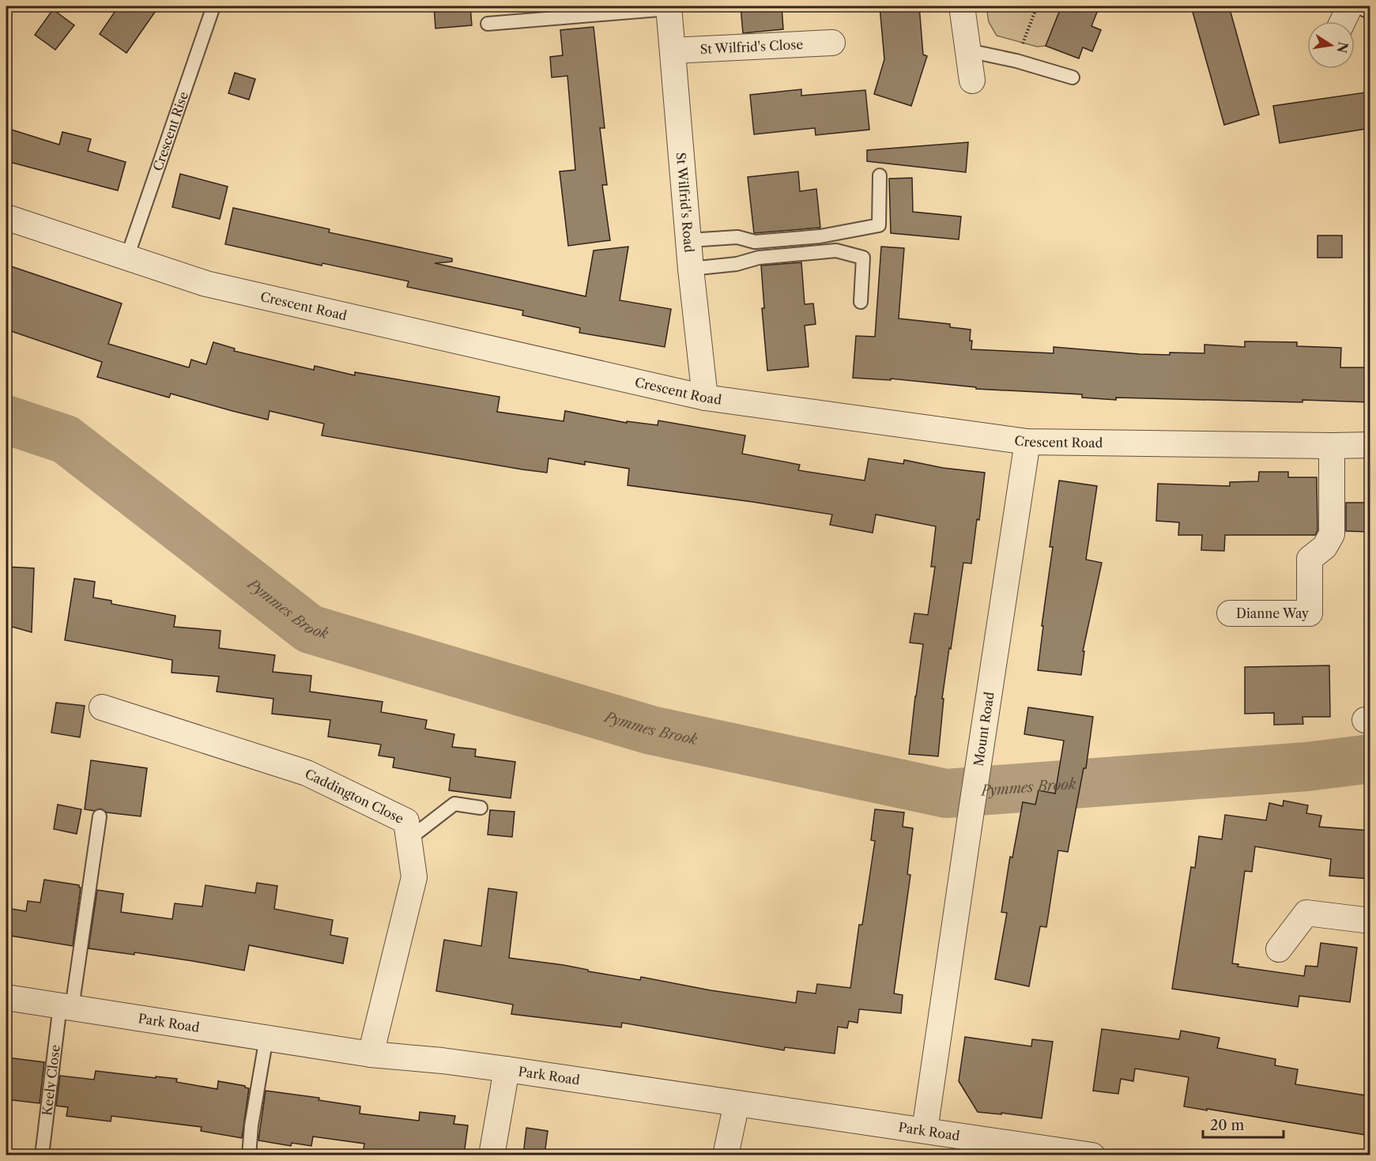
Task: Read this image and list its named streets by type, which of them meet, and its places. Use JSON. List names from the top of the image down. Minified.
{"streets":{"street":["St Wilfrid's Close","St Wilfrid's Road","Crescent Road","Dianne Way","Mount Road","Caddington Close","Park Road"],"lane":["Crescent Rise","Keely Close"]},"crossings":[["St Wilfrid's Close","St Wilfrid's Road"],["Crescent Rise","Crescent Road"],["St Wilfrid's Road","Crescent Road"],["Crescent Road","Dianne Way"],["Crescent Road","Mount Road"],["Mount Road","Park Road"],["Caddington Close","Park Road"],["Park Road","Keely Close"]],"water":["Pymmes Brook"],"scale_bar":"20 m","north":"right"}
